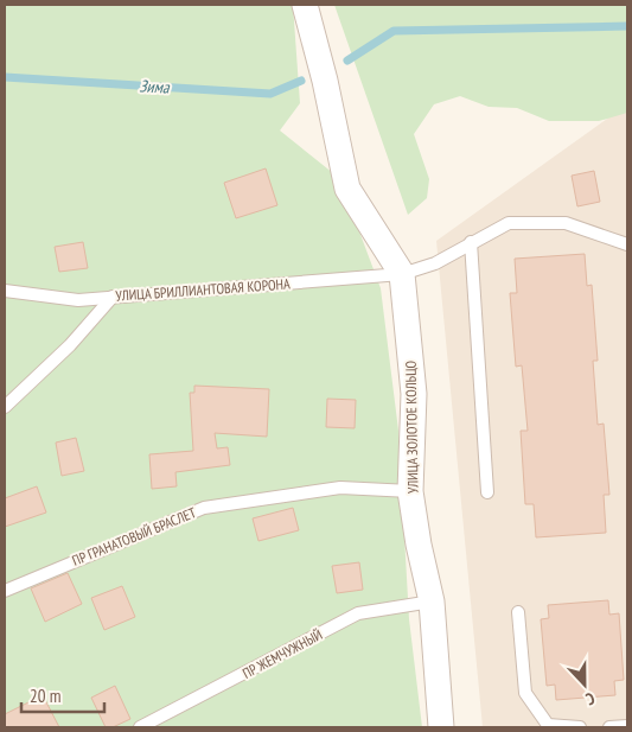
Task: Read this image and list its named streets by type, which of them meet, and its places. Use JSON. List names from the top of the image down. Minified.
{"streets":{"street":["УЛИЦА ЗОЛОТОЕ КОЛЬЦО"],"lane":["УЛИЦА БРИЛЛИАНТОВАЯ КОРОНА","ПР ГРАНАТОВЫЙ БРАСЛЕТ","ПР ЖЕМЧУЖНЫЙ"]},"crossings":[["УЛИЦА БРИЛЛИАНТОВАЯ КОРОНА","УЛИЦА ЗОЛОТОЕ КОЛЬЦО"],["УЛИЦА ЗОЛОТОЕ КОЛЬЦО","ПР ГРАНАТОВЫЙ БРАСЛЕТ"],["УЛИЦА ЗОЛОТОЕ КОЛЬЦО","ПР ЖЕМЧУЖНЫЙ"]],"water":["Зима"],"scale_bar":"20 m","north":"bottom"}
